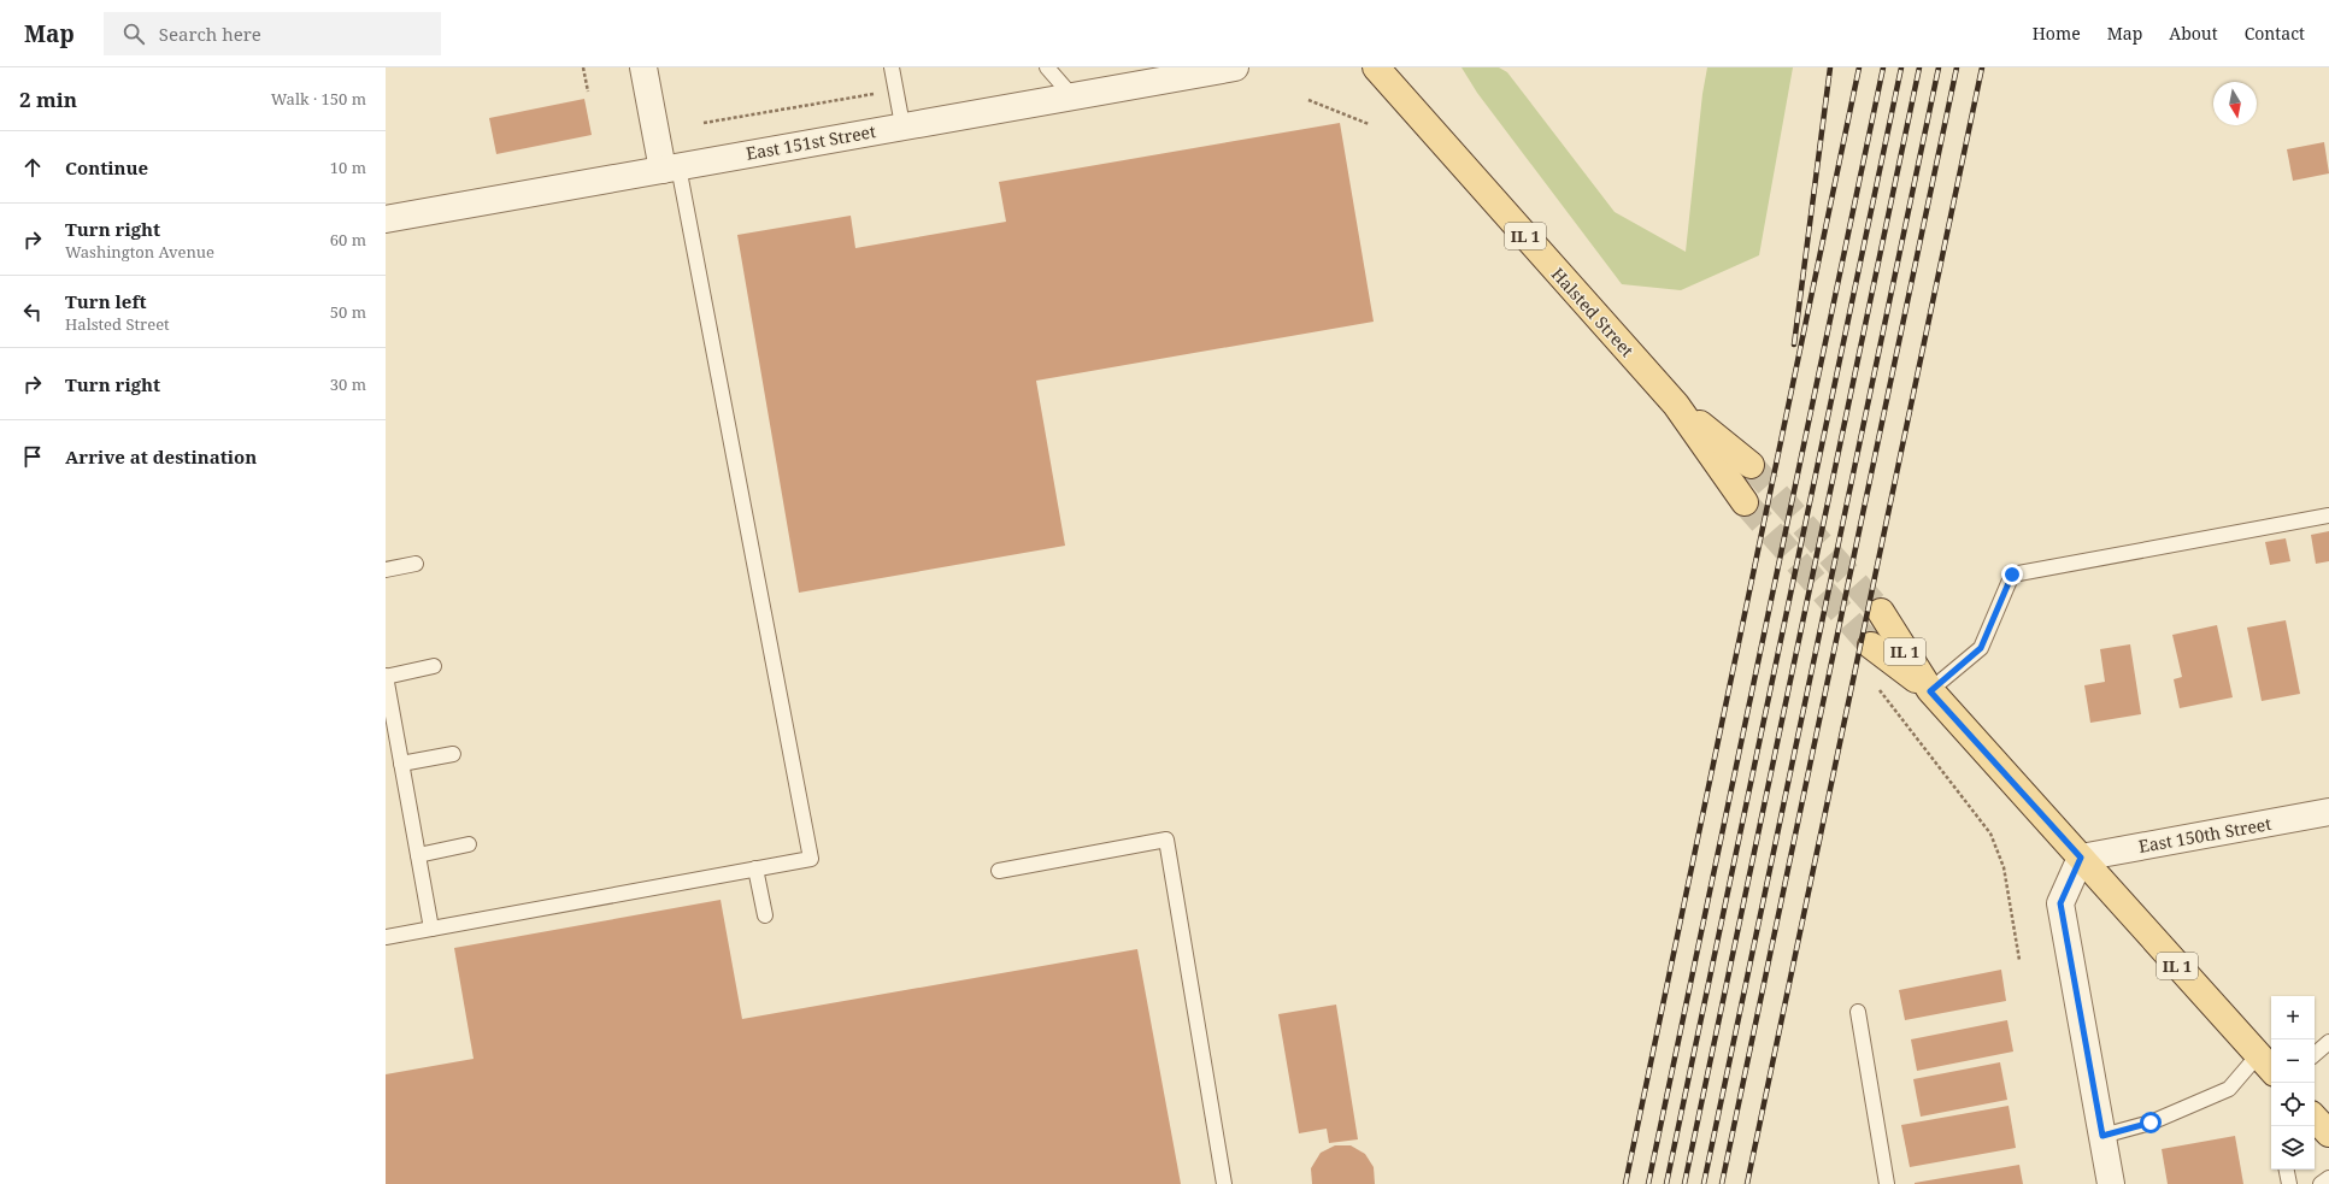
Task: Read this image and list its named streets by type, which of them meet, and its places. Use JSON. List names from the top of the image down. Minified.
{"streets":{"main road":["IL 1","Halsted Street"],"street":["East 151st Street","East 150th Street"]},"crossings":[["IL 1","East 150th Street"]],"north":"bottom","page":{"header":"Map","search":"Search here","nav":["Home","Map","About","Contact"],"heading":["2 min","Walk · 150 m"],"list":[["Continue","10 m"],["Turn right","Washington Avenue","60 m"],["Turn left","Halsted Street","50 m"],["Turn right","30 m"],"Arrive at destination"],"map_buttons":["+","−"]}}
